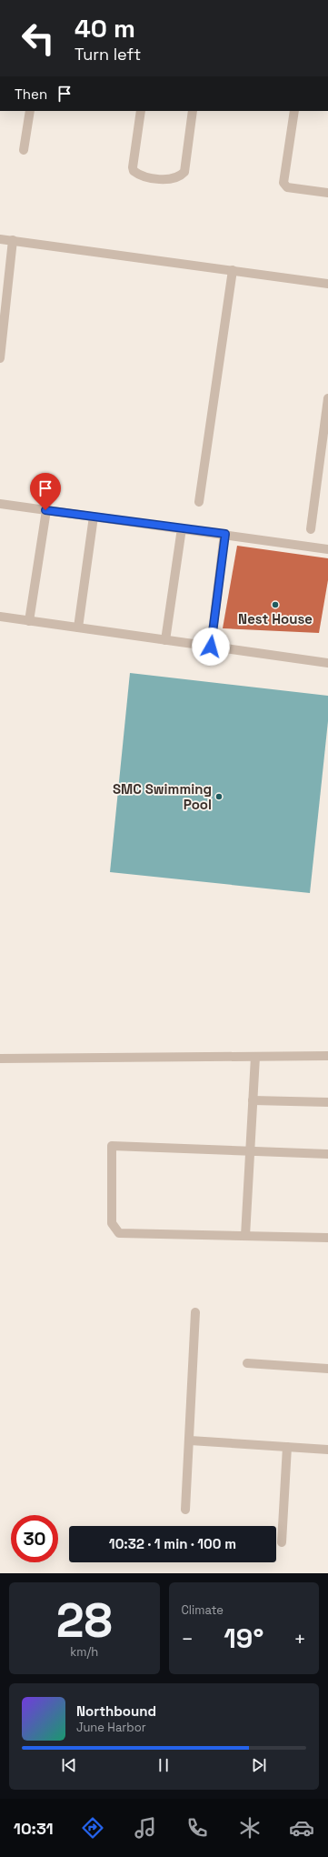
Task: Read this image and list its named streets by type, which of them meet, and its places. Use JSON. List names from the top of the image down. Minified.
{"places":["Nest House","SMC Swimming Pool"],"page":{"turn":["40 m","Turn left"],"then":"Then","limit":"30","trip":"10:32 · 1 min · 100 m","tile":[["28","km/h"],"Climate"],"heat":["−","19°","+"],"song":["Northbound","June Harbor"],"tabs":"10:31"}}
